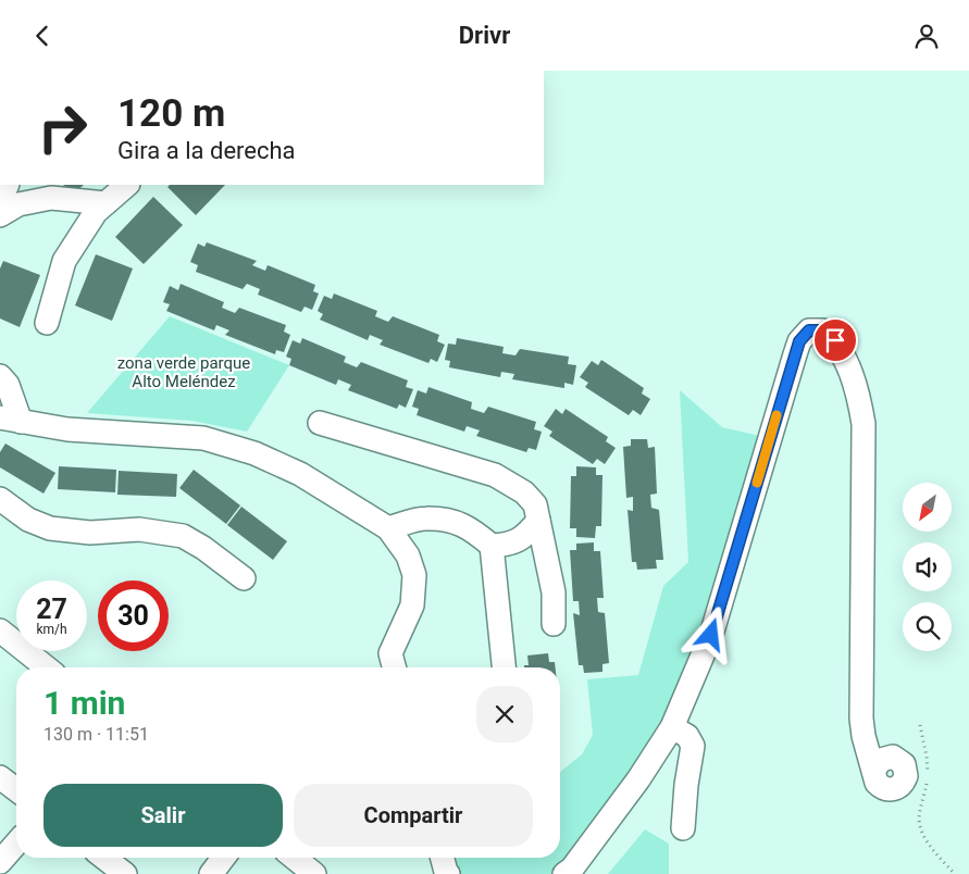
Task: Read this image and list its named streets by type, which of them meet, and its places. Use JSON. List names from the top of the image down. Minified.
{"parks":["zona verde parque Alto Meléndez"],"north":"bottom left","page":{"header":"Drivr","turn":["120 m","Gira a la derecha"],"speed":"27 km/h","limit":"30","heading":["1 min","130 m · 11:51"],"buttons":["Salir","Compartir"]}}
